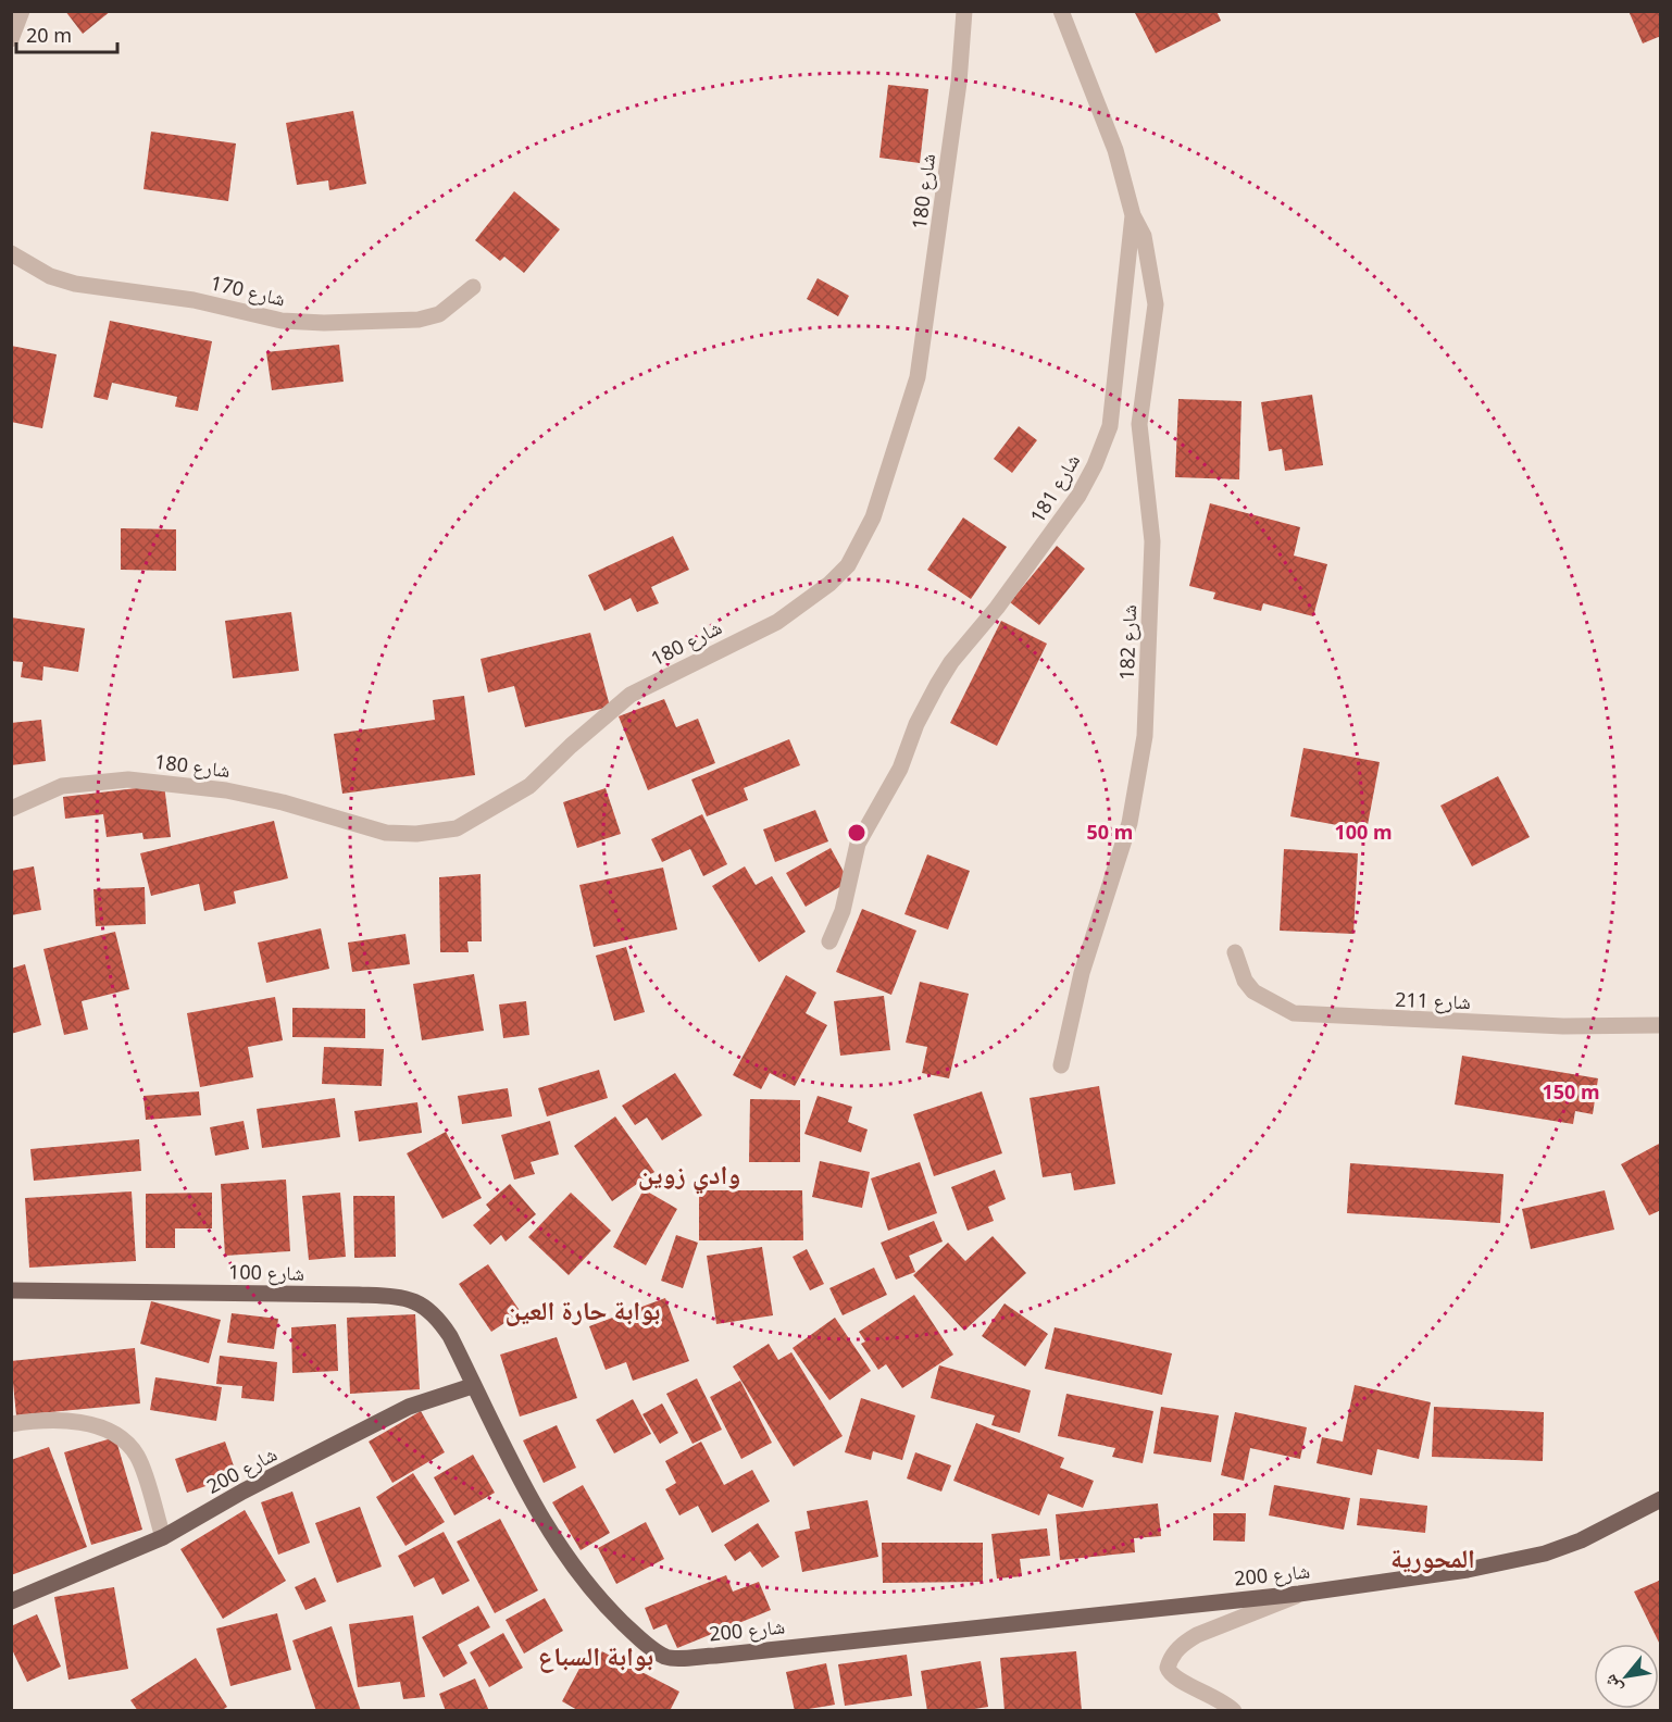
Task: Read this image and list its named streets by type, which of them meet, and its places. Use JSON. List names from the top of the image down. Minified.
{"streets":{"main road":["شارع 100","شارع 200"],"street":["شارع 180","شارع 170","شارع 181","شارع 182","شارع 211"]},"crossings":[["شارع 181","شارع 182"],["شارع 100","شارع 200"]],"districts":["وادي زوين","بوابة حارة العين","المحورية","بوابة السباع"],"scale_bar":"20 m","north":"bottom left","rings":["50 m","100 m","150 m"]}
